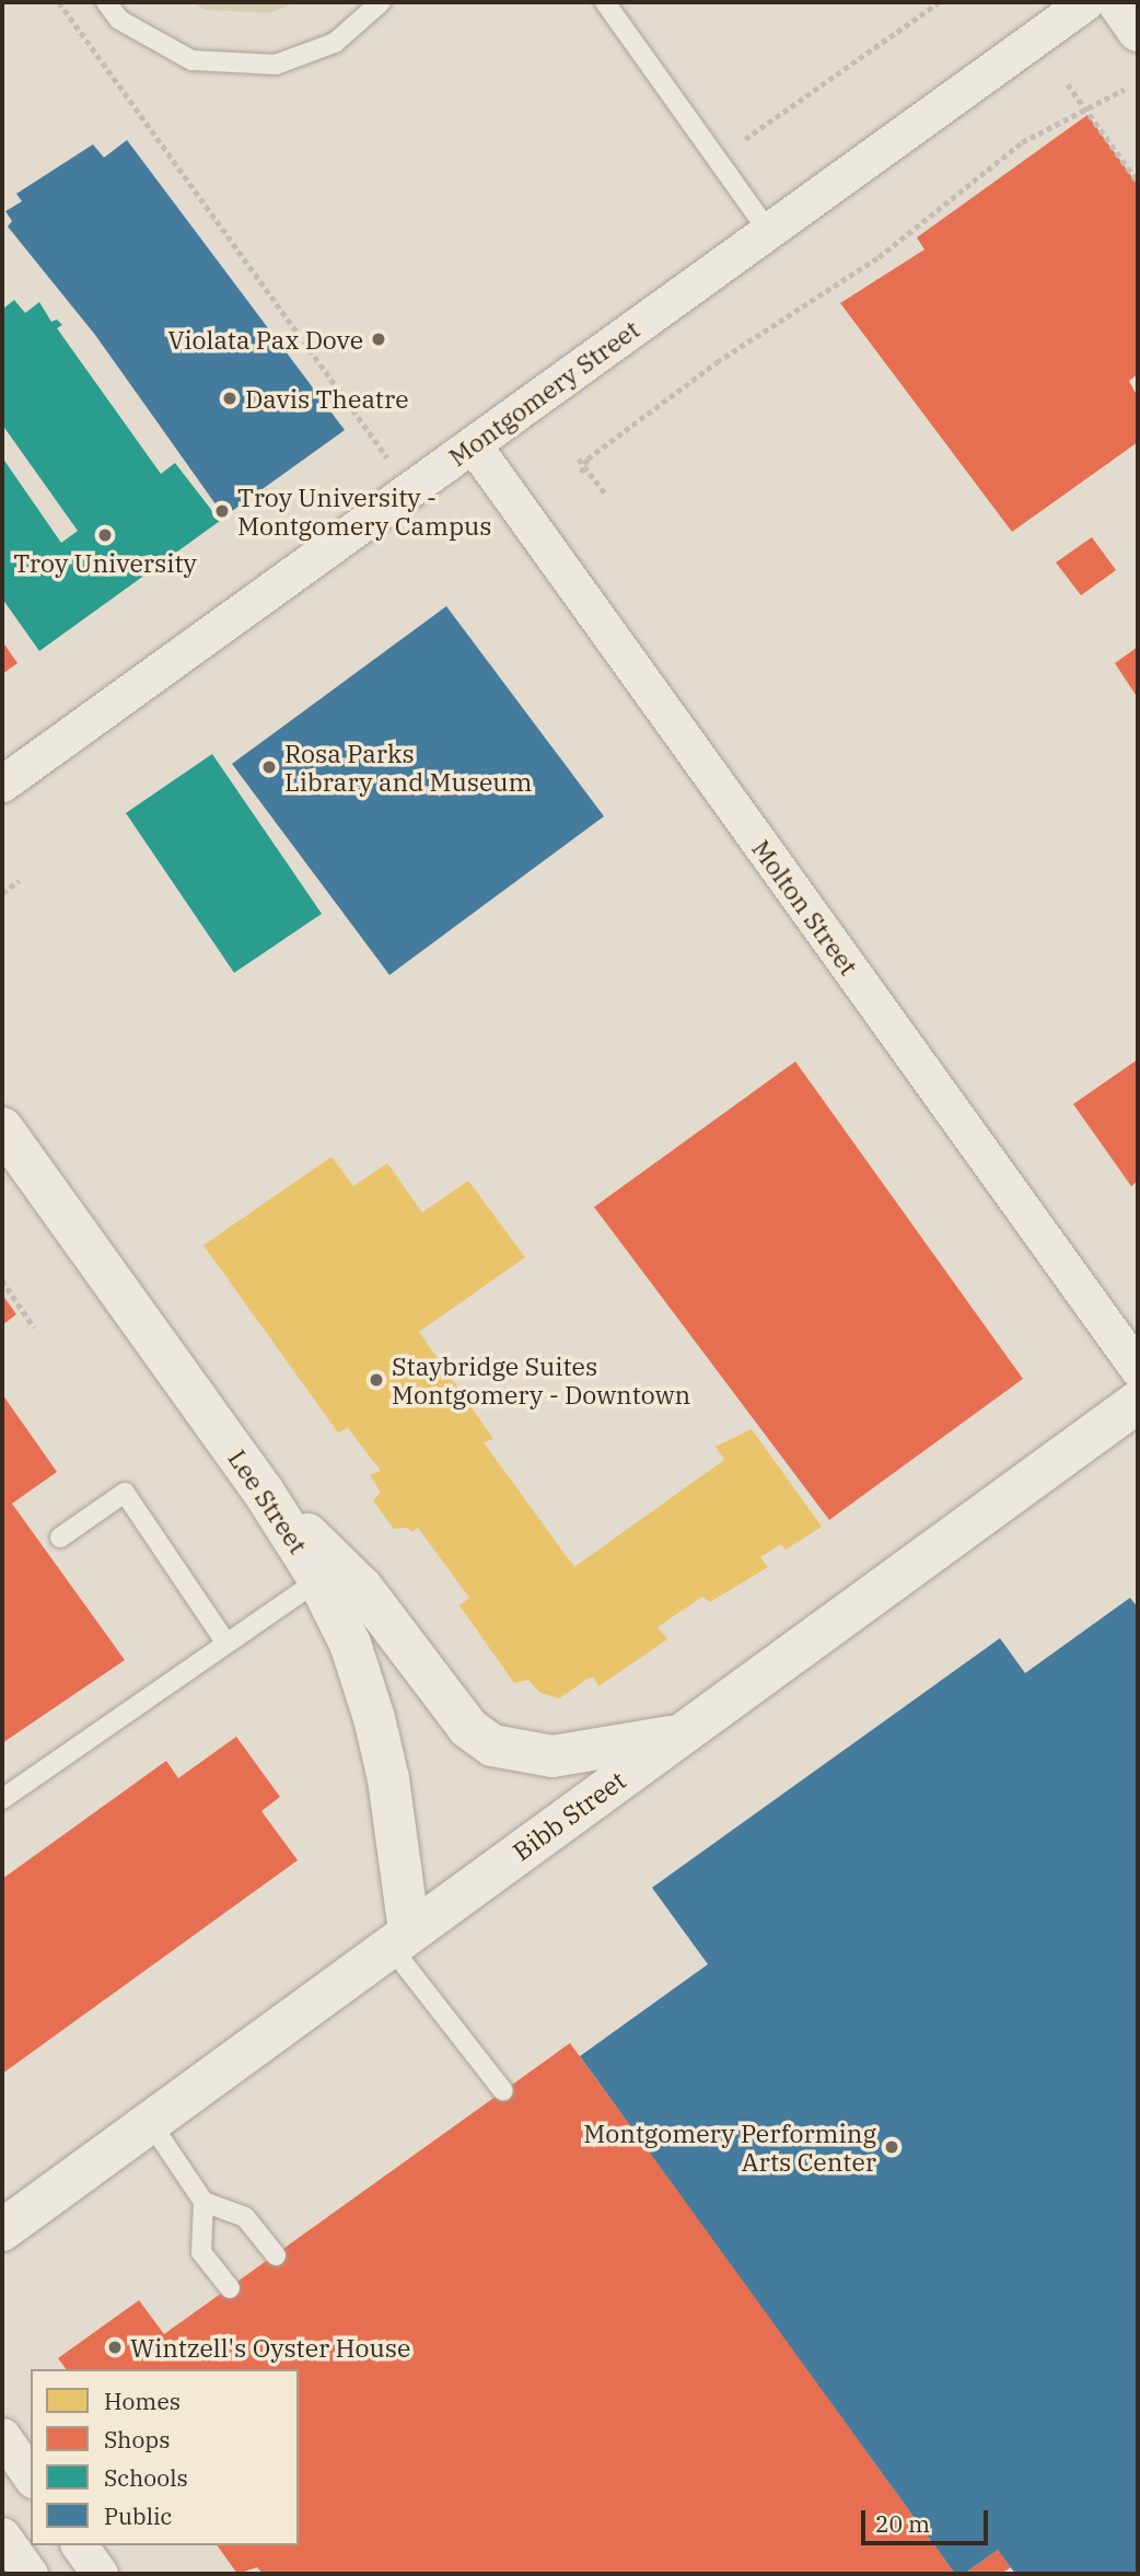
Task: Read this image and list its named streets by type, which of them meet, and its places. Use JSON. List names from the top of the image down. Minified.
{"streets":{"main road":["Lee Street","Bibb Street"],"street":["Montgomery Street","Molton Street"]},"crossings":[["Montgomery Street","Molton Street"],["Lee Street","Bibb Street"]],"places":["Violata Pax Dove","Davis Theatre","Troy University - Montgomery Campus","Troy University","Rosa Parks Library and Museum","Staybridge Suites Montgomery - Downtown","Montgomery Performing Arts Center","Wintzell's Oyster House"],"legend":["Homes","Shops","Schools","Public"],"scale_bar":"20 m"}
